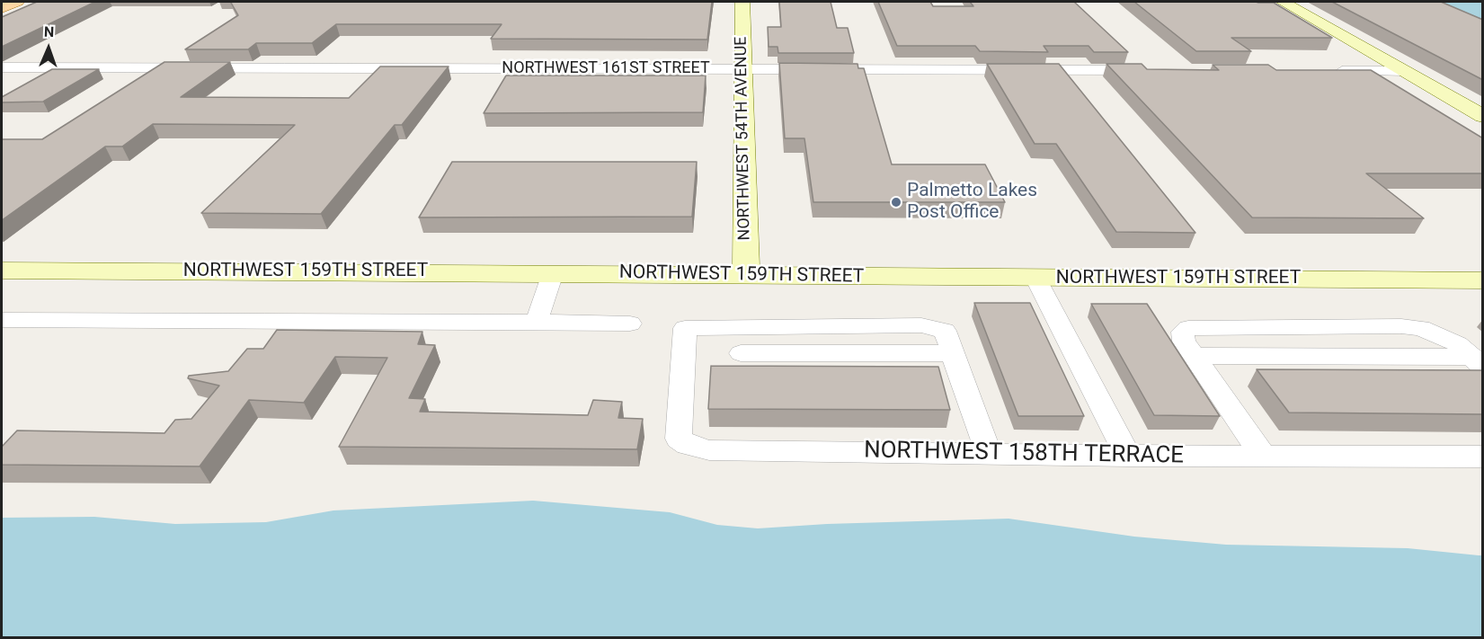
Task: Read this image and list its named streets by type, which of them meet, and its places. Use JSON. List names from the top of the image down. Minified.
{"streets":{"street":["NORTHWEST 161ST STREET","NORTHWEST 54TH AVENUE","NORTHWEST 159TH STREET","NORTHWEST 158TH TERRACE"]},"crossings":[["NORTHWEST 161ST STREET","NORTHWEST 54TH AVENUE"],["NORTHWEST 54TH AVENUE","NORTHWEST 159TH STREET"]],"places":["Palmetto Lakes Post Office"],"north":"top"}
